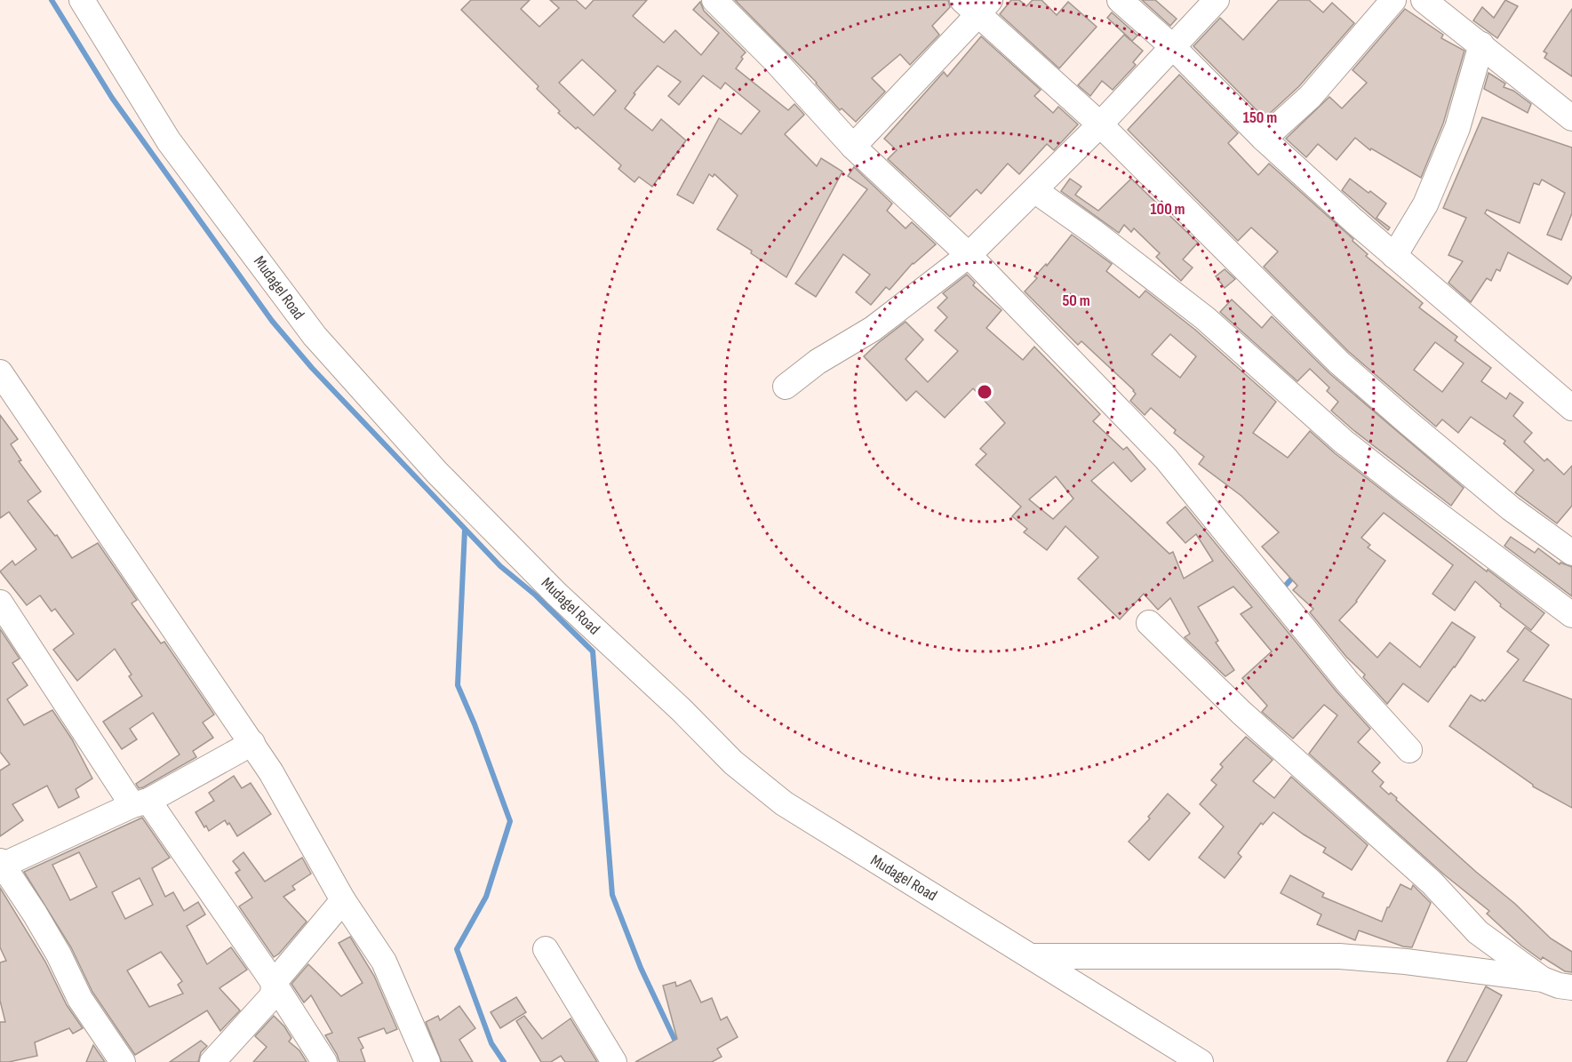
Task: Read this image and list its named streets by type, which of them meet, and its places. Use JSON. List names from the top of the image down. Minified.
{"streets":{"street":["Mudagel Road"]},"rings":["150 m","100 m","50 m"]}
